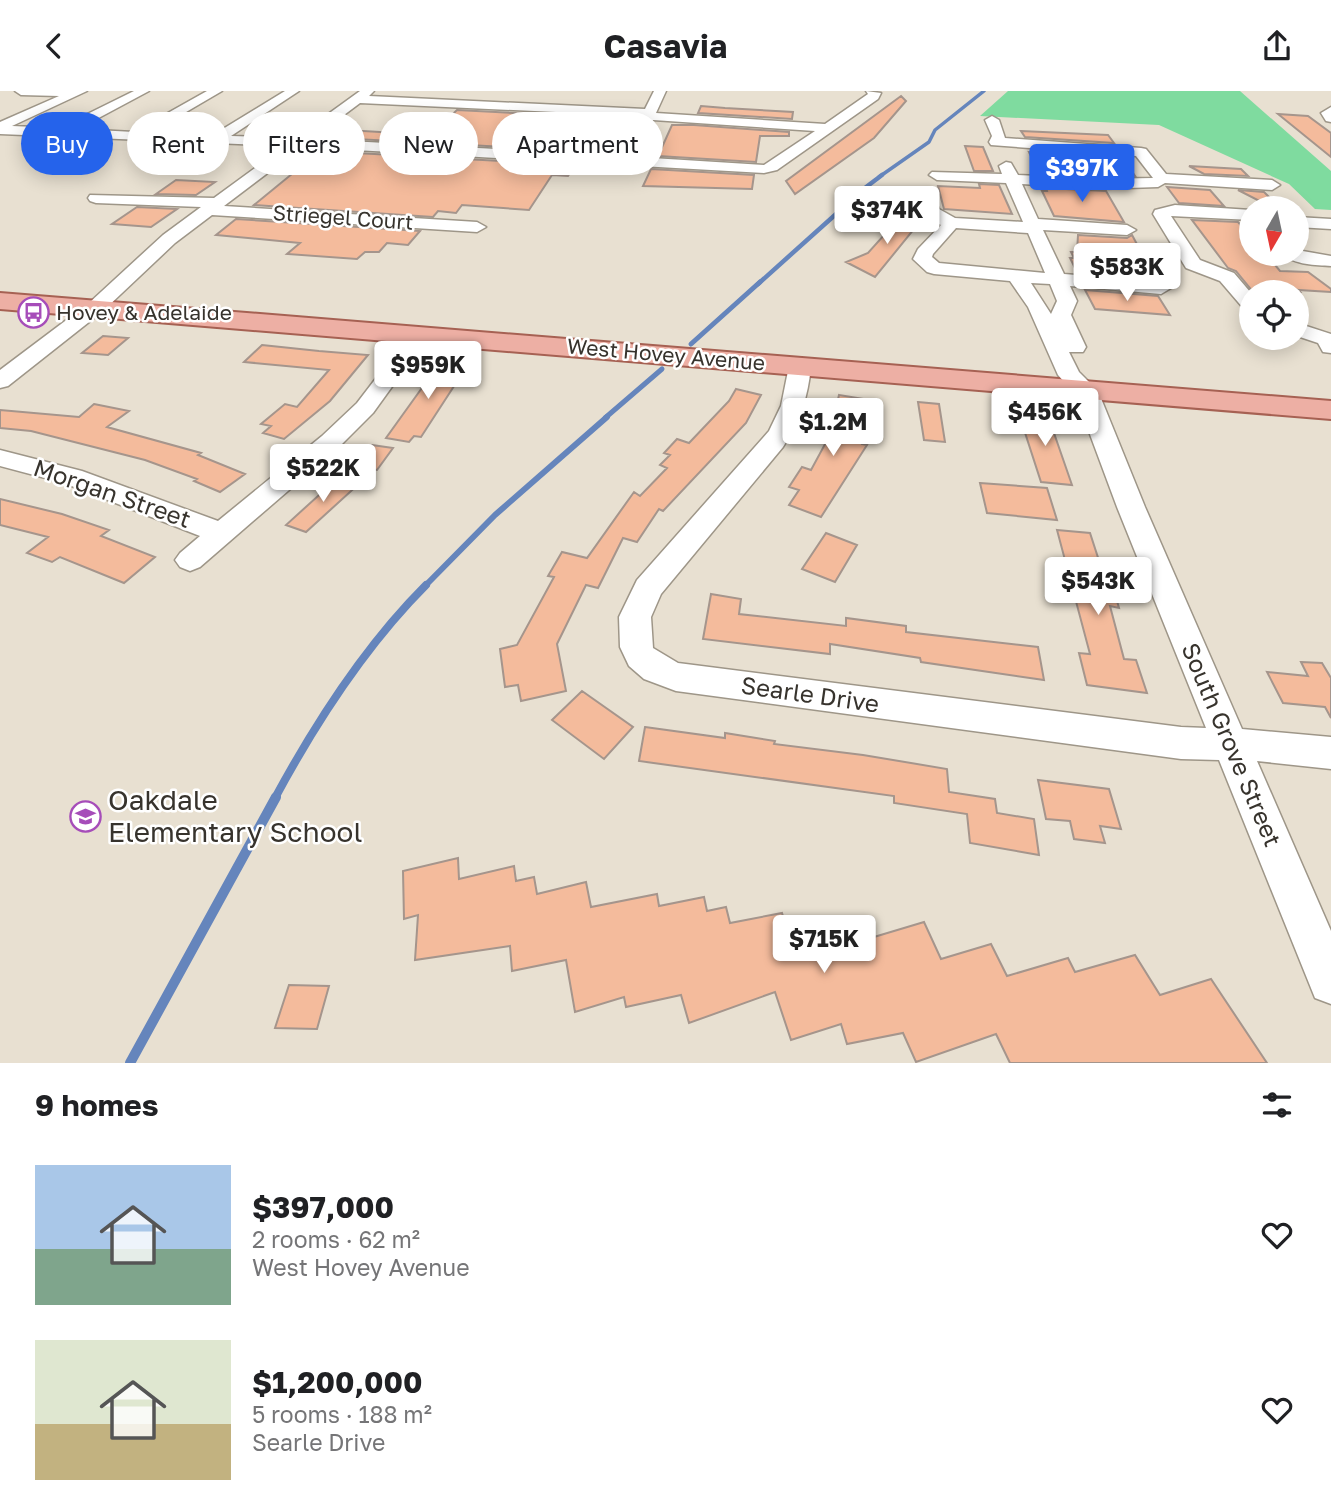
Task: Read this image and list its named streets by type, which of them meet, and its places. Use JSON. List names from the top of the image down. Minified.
{"streets":{"main road":["West Hovey Avenue"],"street":["Striegel Court","Morgan Street","Searle Drive","South Grove Street"]},"crossings":[["West Hovey Avenue","Searle Drive"],["West Hovey Avenue","South Grove Street"],["Searle Drive","South Grove Street"]],"places":{"bus stop":["Hovey & Adelaide"],"school or university":["Oakdale Elementary School"]},"north":"bottom","page":{"header":"Casavia","chip":["Buy","Rent","Filters","New","Apartment"],"price":["$397K","$374K","$583K","$959K","$456K","$1.2M","$522K","$543K","$715K"],"heading":"9 homes","list":[{"name":"$397,000","note":"2 rooms · 62 m² · West Hovey Avenue"},{"name":"$1,200,000","note":"5 rooms · 188 m² · Searle Drive"}]}}
